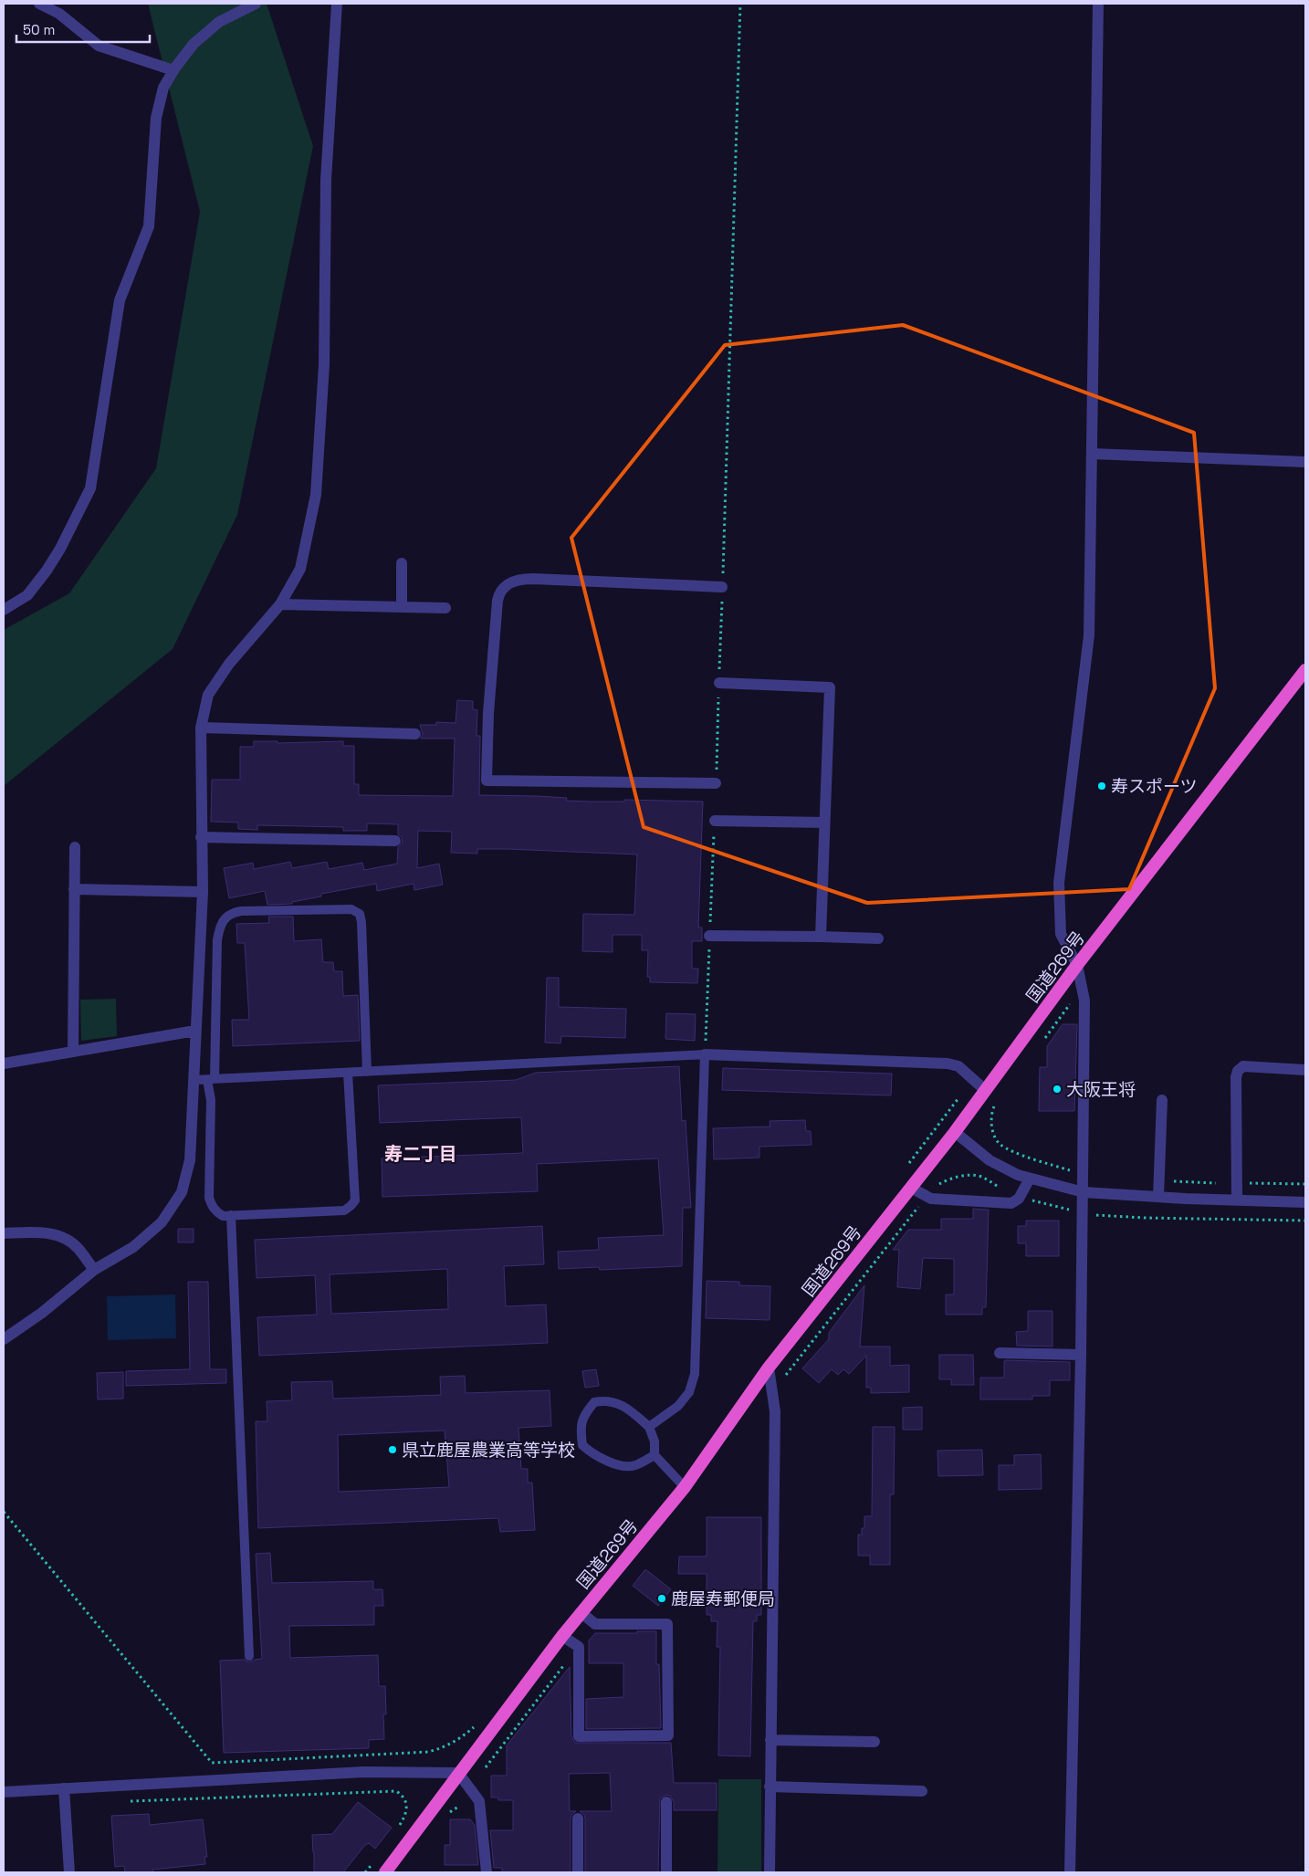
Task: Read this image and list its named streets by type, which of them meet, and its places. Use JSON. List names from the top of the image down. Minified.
{"streets":{"highway":["国道269号"]},"districts":["寿二丁目"],"places":["寿スポーツ","大阪王将","県立鹿屋農業高等学校","鹿屋寿郵便局"],"scale_bar":"50 m"}
